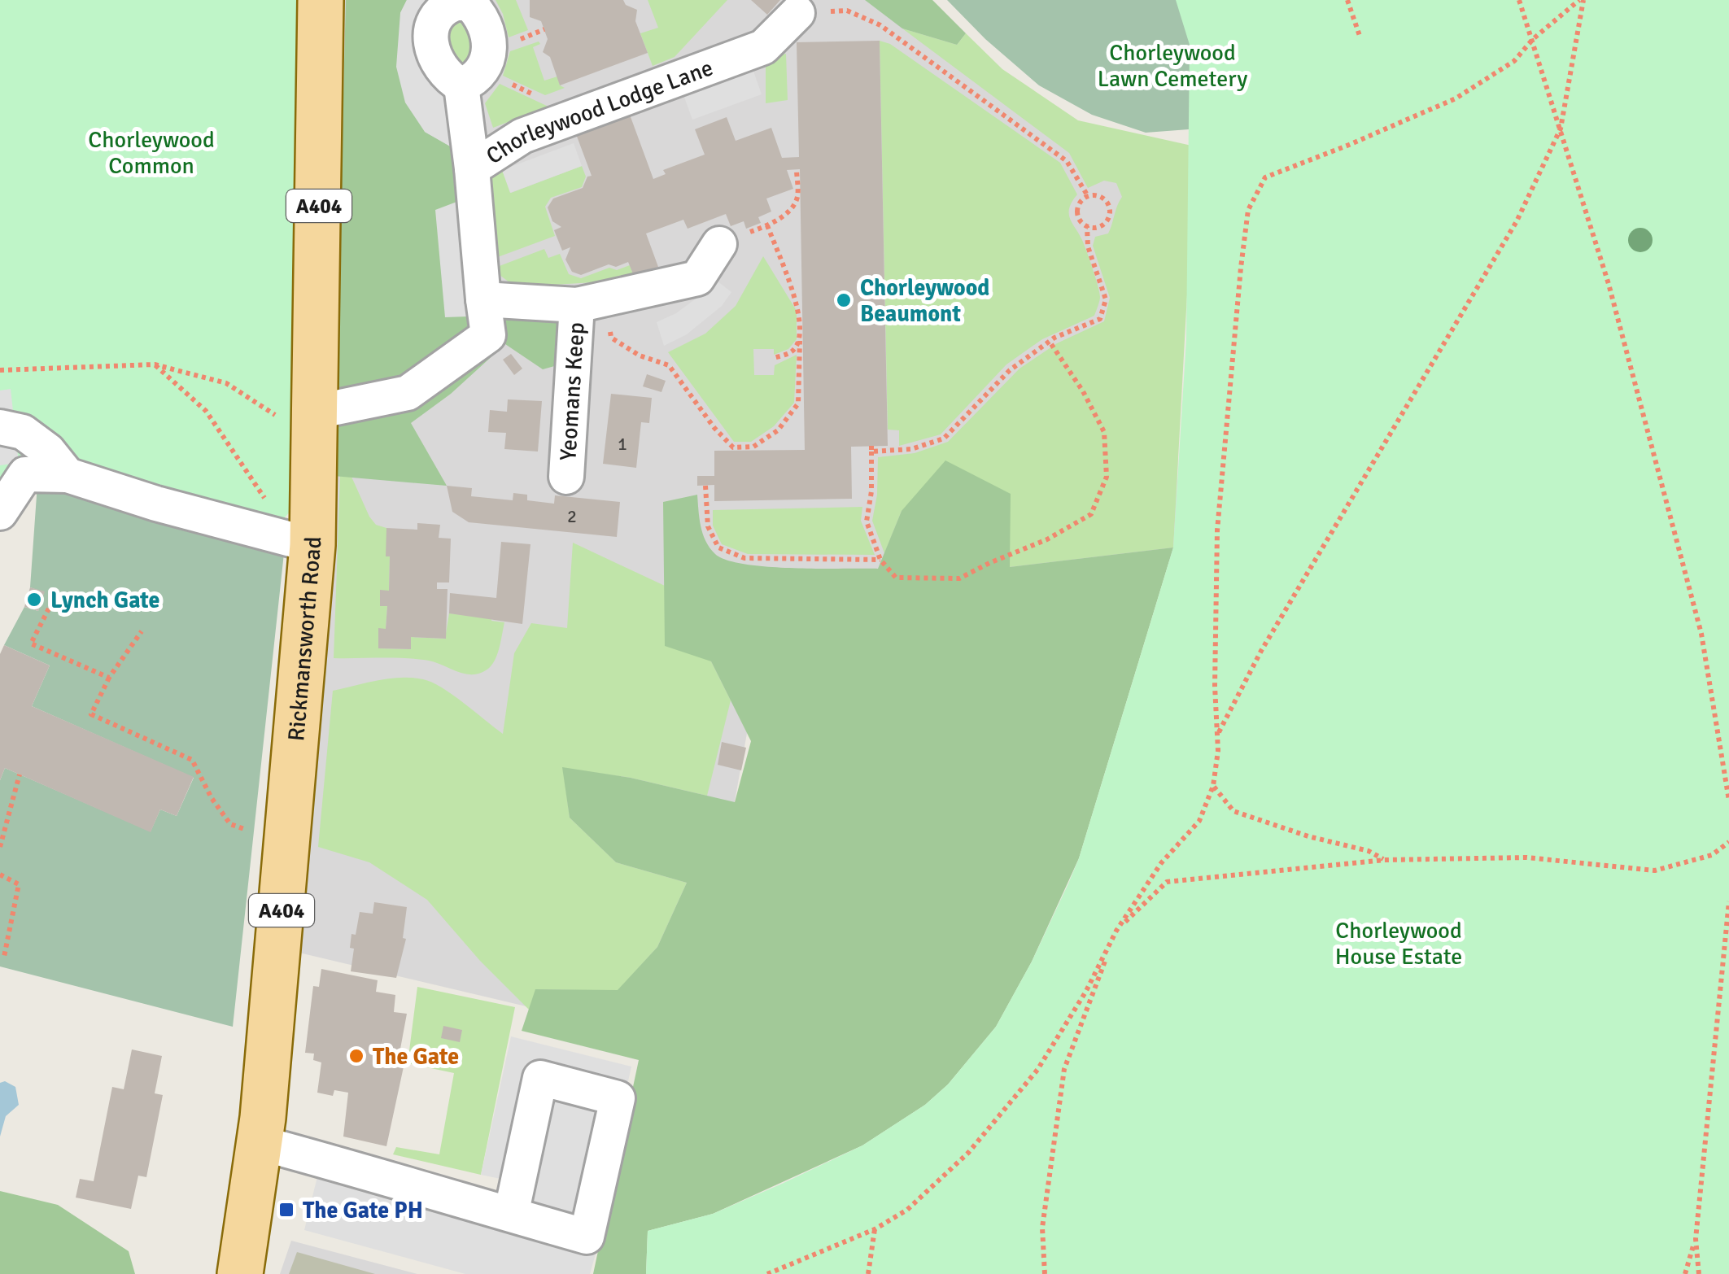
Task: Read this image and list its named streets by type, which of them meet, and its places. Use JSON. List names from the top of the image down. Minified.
{"streets":{"main road":["A404","Rickmansworth Road"],"street":["Chorleywood Lodge Lane","Yeomans Keep"]},"crossings":[["Chorleywood Lodge Lane","Rickmansworth Road"]],"parks":["Chorleywood Lawn Cemetery","Chorleywood Common","Chorleywood House Estate"],"places":{"other":["Chorleywood Beaumont","Lynch Gate","The Gate"],"transit":["The Gate PH"]},"house_numbers":["1","2"]}
